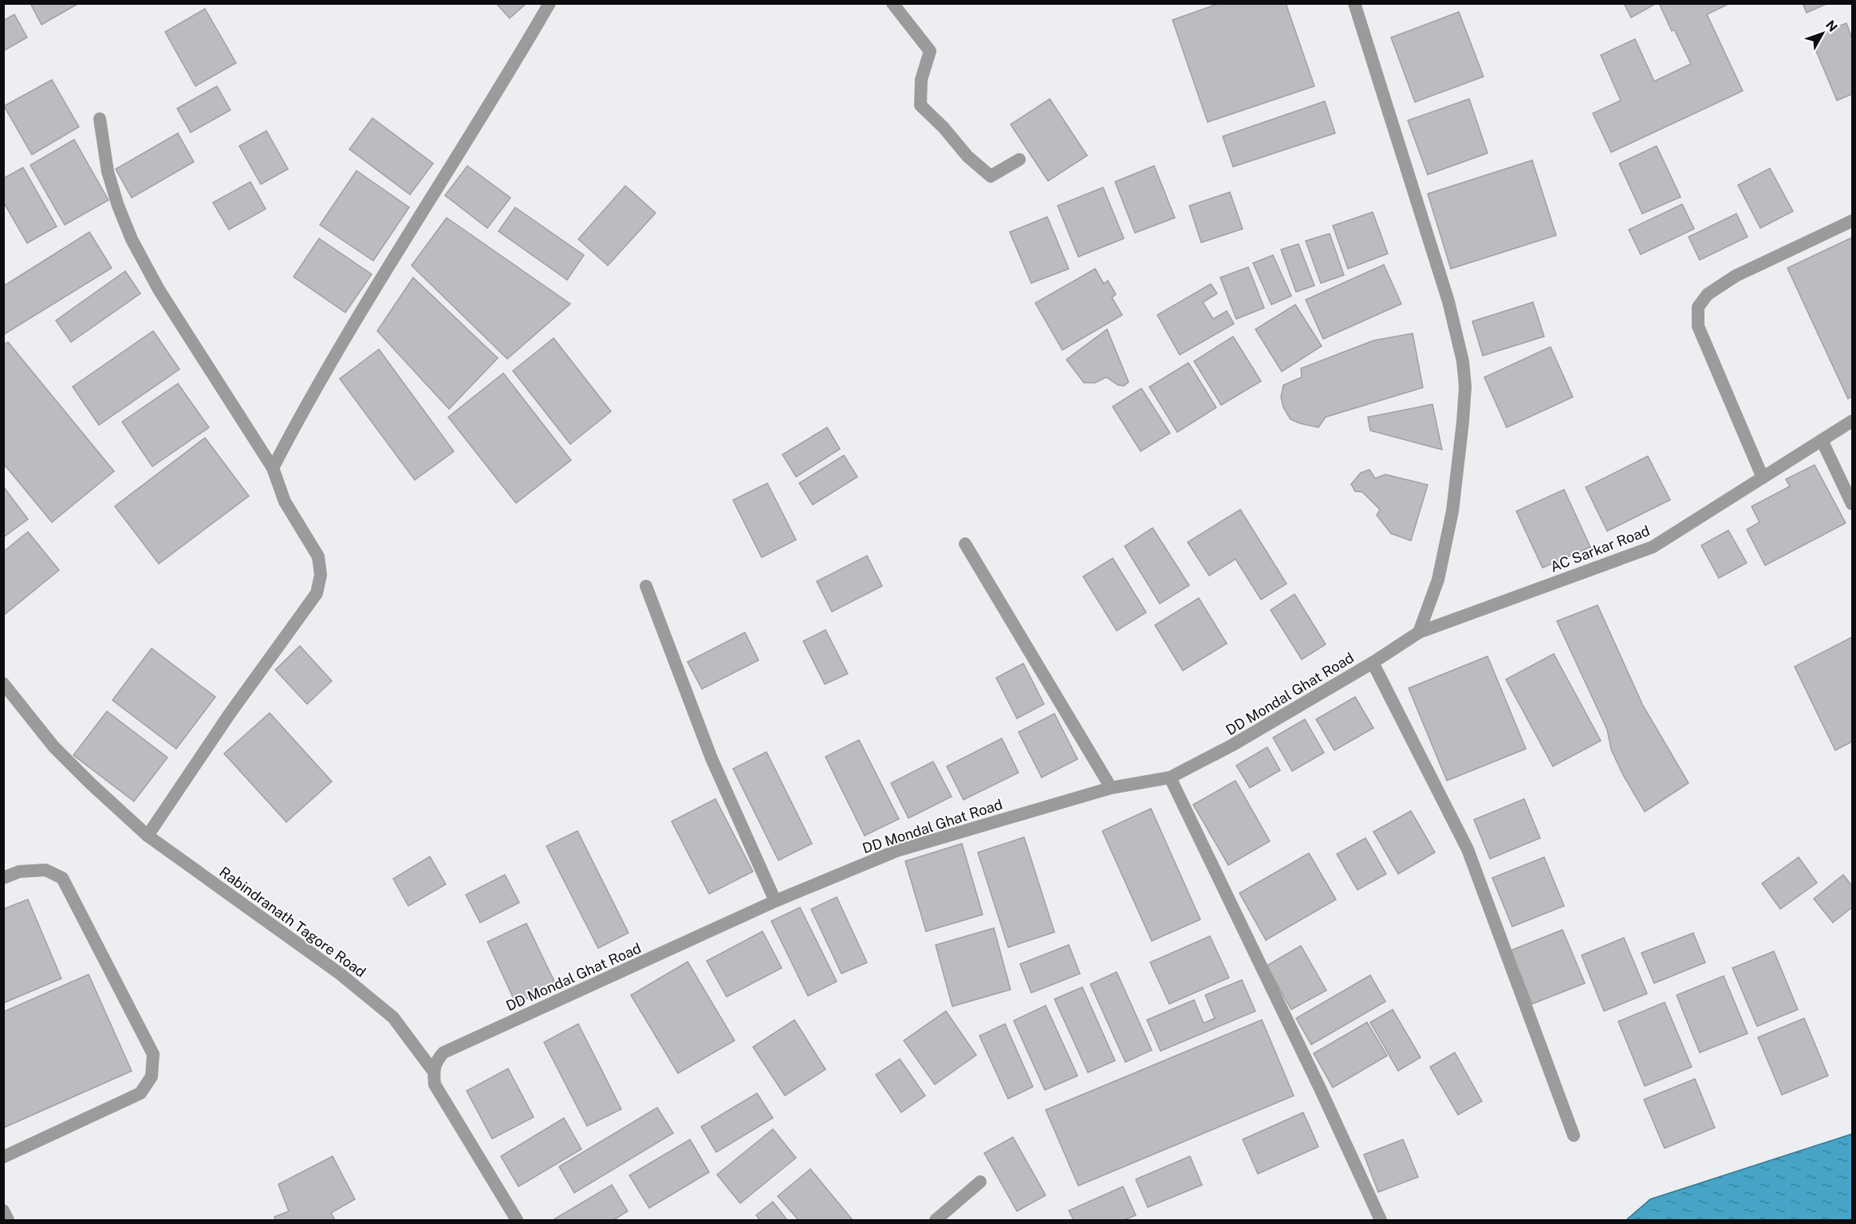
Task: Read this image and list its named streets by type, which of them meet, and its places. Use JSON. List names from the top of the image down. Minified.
{"streets":{"street":["AC Sarkar Road","DD Mondal Ghat Road","Rabindranath Tagore Road"]},"crossings":[["AC Sarkar Road","DD Mondal Ghat Road"],["DD Mondal Ghat Road","Rabindranath Tagore Road"]],"north":"top right"}
